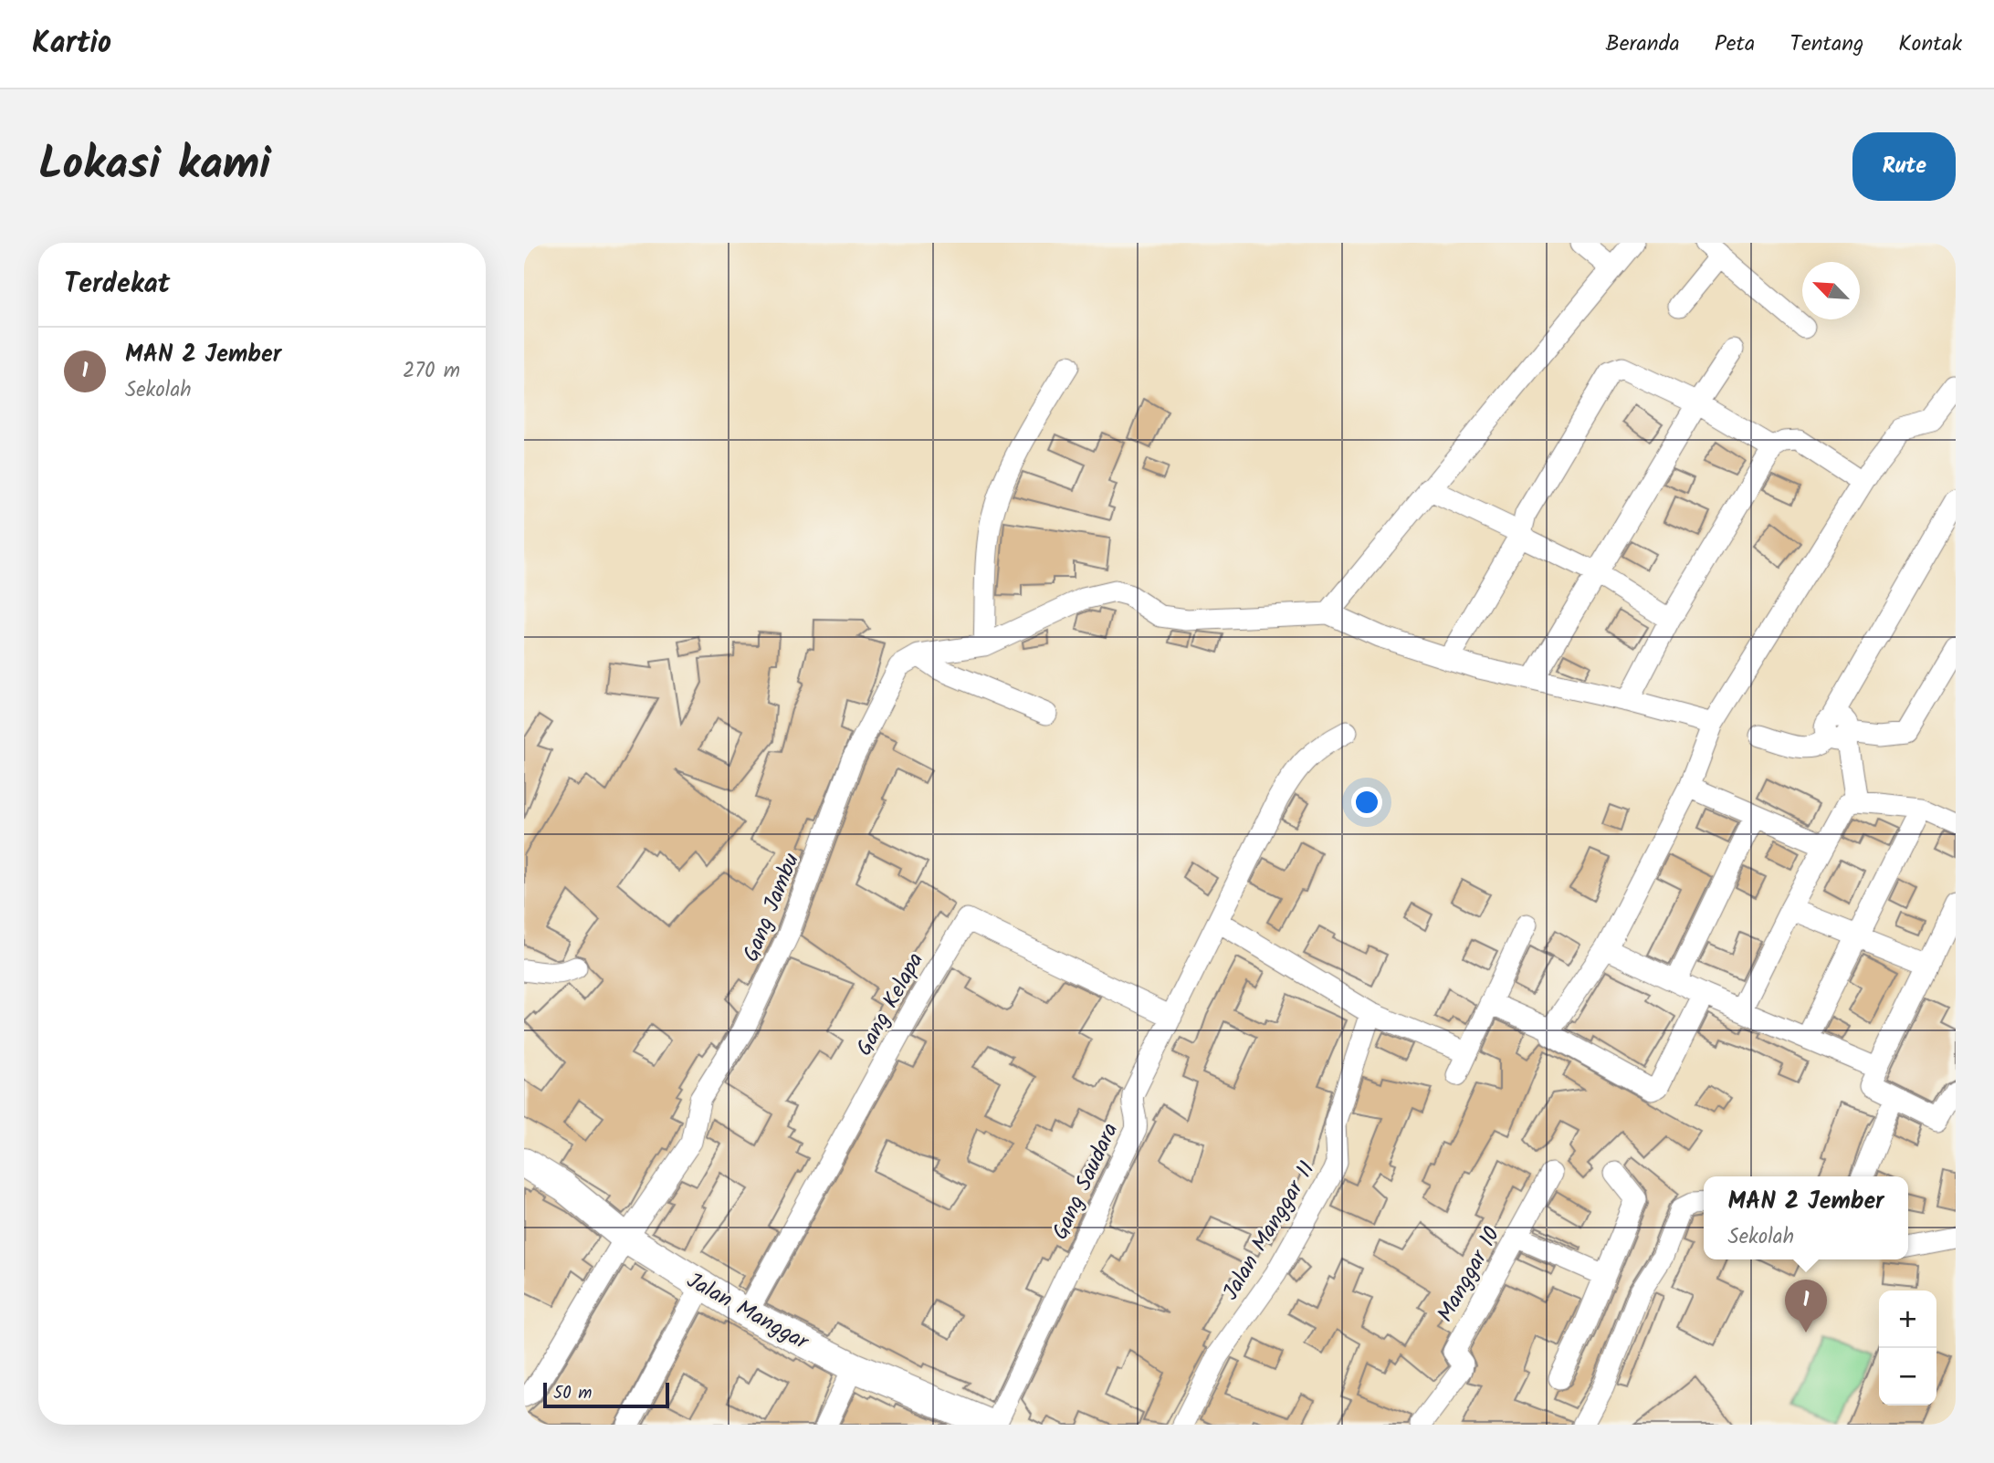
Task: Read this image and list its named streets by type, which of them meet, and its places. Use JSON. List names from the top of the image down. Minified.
{"streets":{"main road":["Jalan Manggar"],"street":["Gang Jambu","Gang Kelapa","Gang Saudara","Jalan Manggar 11","Manggar 10"]},"crossings":[["Gang Jambu","Jalan Manggar"],["Gang Kelapa","Gang Saudara"],["Gang Kelapa","Jalan Manggar"],["Gang Saudara","Jalan Manggar"]],"scale_bar":"50 m","north":"top left","page":{"header":"Kartio","nav":["Beranda","Peta","Tentang","Kontak"],"title":"Lokasi kami","buttons":"Rute","heading":"Terdekat","list":[{"mark":"1","name":"MAN 2 Jember","note":"Sekolah","value":"270 m"}],"popup":["MAN 2 Jember","Sekolah"],"pins":"1","map_buttons":["+","−"],"scale":"50 m"}}
